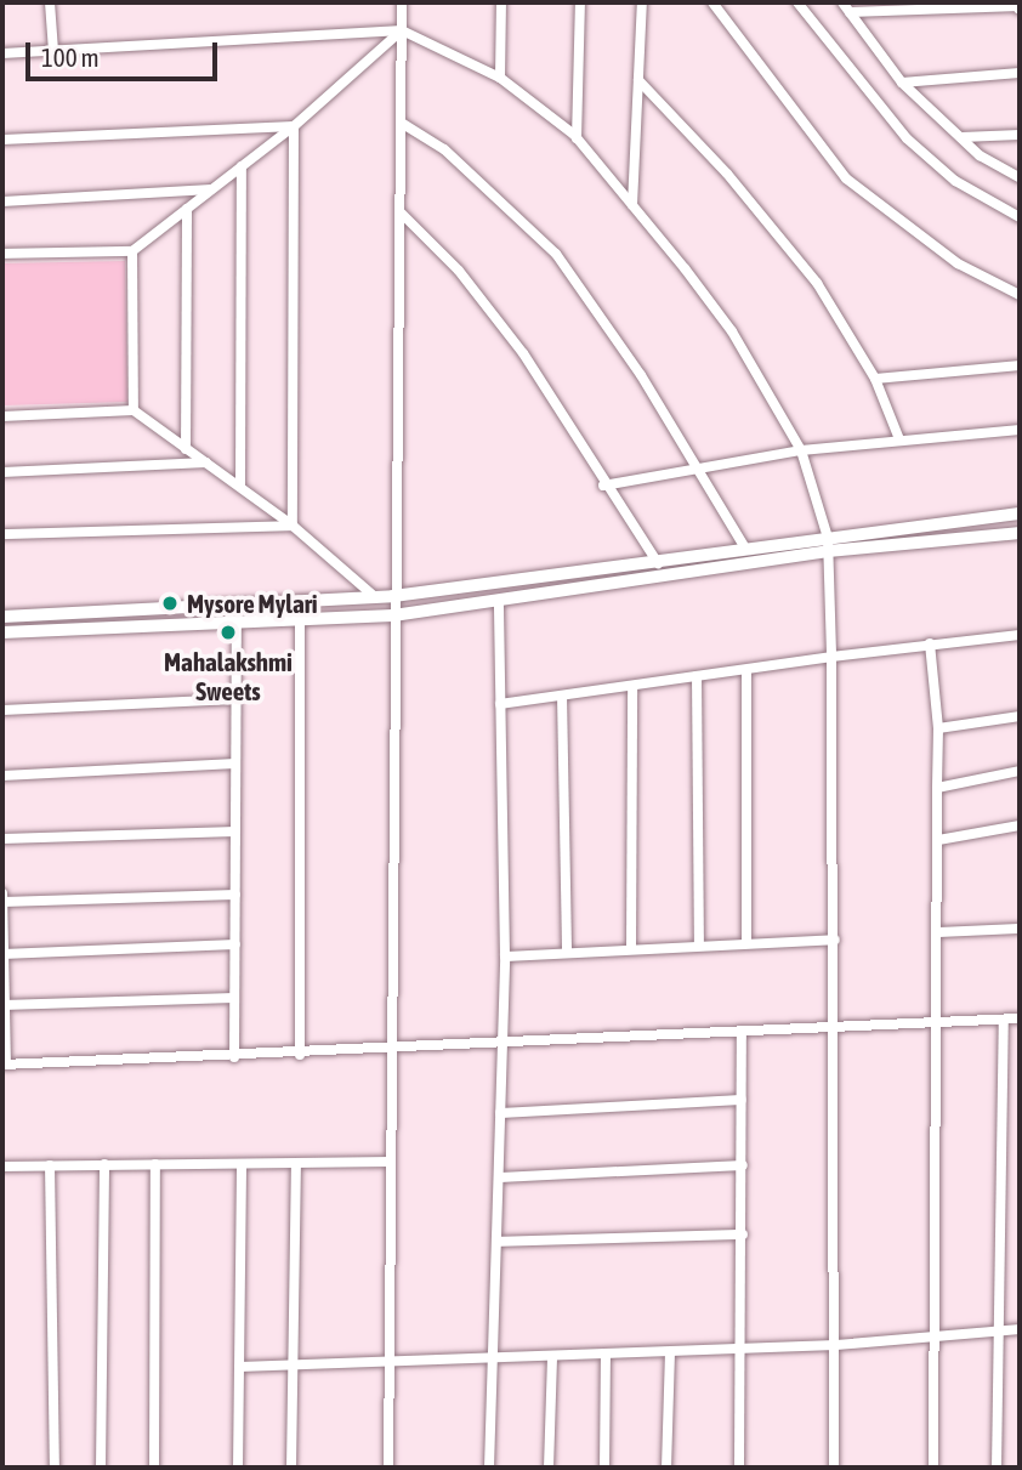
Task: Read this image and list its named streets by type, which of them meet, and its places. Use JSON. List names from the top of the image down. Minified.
{"places":["Mysore Mylari","Mahalakshmi Sweets"],"scale_bar":"100 m"}
